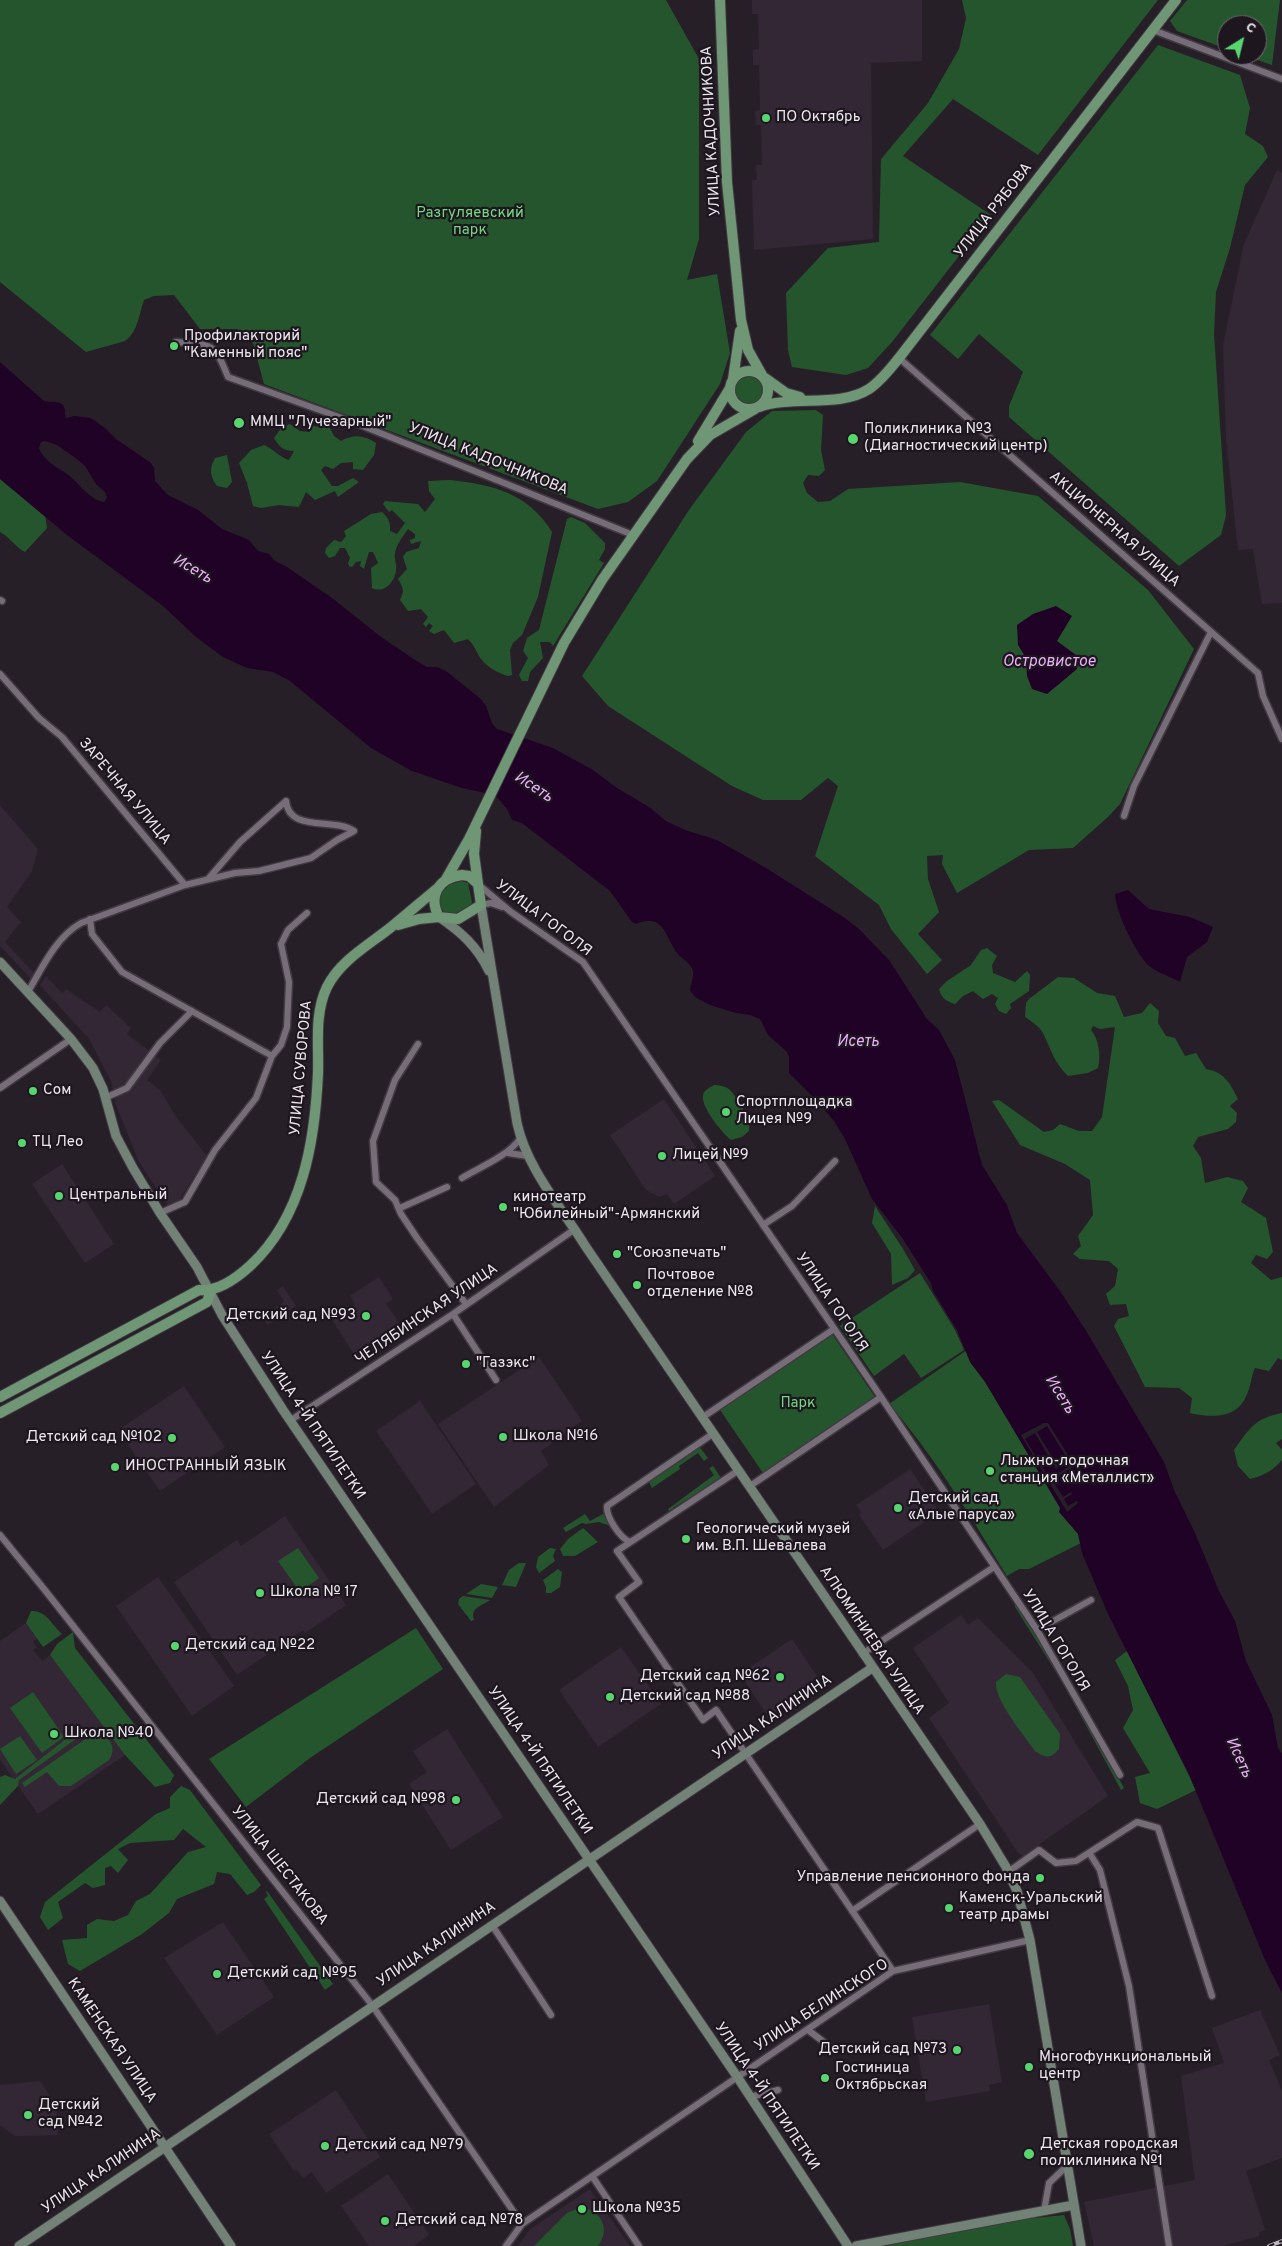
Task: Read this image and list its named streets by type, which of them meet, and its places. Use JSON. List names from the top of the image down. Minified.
{"streets":{"main road":["УЛИЦА КАДОЧНИКОВА","УЛИЦА РЯБОВА","УЛИЦА СУВОРОВА","УЛИЦА 4-Й ПЯТИЛЕТКИ","АЛЮМИНИЕВАЯ УЛИЦА","УЛИЦА КАЛИНИНА","КАМЕНСКАЯ УЛИЦА"],"street":["АКЦИОНЕРНАЯ УЛИЦА","ЗАРЕЧНАЯ УЛИЦА","УЛИЦА ГОГОЛЯ","ЧЕЛЯБИНСКАЯ УЛИЦА","УЛИЦА ШЕСТАКОВА","УЛИЦА БЕЛИНСКОГО"]},"crossings":[["УЛИЦА РЯБОВА","АКЦИОНЕРНАЯ УЛИЦА"],["УЛИЦА ГОГОЛЯ","УЛИЦА СУВОРОВА"],["УЛИЦА СУВОРОВА","УЛИЦА 4-Й ПЯТИЛЕТКИ"],["ЧЕЛЯБИНСКАЯ УЛИЦА","УЛИЦА 4-Й ПЯТИЛЕТКИ"],["ЧЕЛЯБИНСКАЯ УЛИЦА","АЛЮМИНИЕВАЯ УЛИЦА"],["УЛИЦА 4-Й ПЯТИЛЕТКИ","УЛИЦА КАЛИНИНА"],["УЛИЦА 4-Й ПЯТИЛЕТКИ","УЛИЦА БЕЛИНСКОГО"],["АЛЮМИНИЕВАЯ УЛИЦА","УЛИЦА КАЛИНИНА"],["АЛЮМИНИЕВАЯ УЛИЦА","УЛИЦА БЕЛИНСКОГО"],["УЛИЦА КАЛИНИНА","УЛИЦА ШЕСТАКОВА"],["УЛИЦА КАЛИНИНА","КАМЕНСКАЯ УЛИЦА"],["УЛИЦА ШЕСТАКОВА","УЛИЦА БЕЛИНСКОГО"]],"water":["Исеть","Островистое"],"parks":["Разгуляевский парк","Парк"],"places":["ПО Октябрь","Профилакторий \"Каменный пояс\"","ММЦ \"Лучезарный\"","Поликлиника №3 (Диагностический центр)","Сом","Спортплощадка Лицея №9","ТЦ Лео","Лицей №9","Центральный","кинотеатр \"Юбилейный\"-Армянский","\"Союзпечать\"","Почтовое отделение №8","Детский сад №93","\"Газэкс\"","Школа №16","Детский сад №102","ИНОСТРАННЫЙ ЯЗЫК","Лыжно-лодочная станция «Металлист»","Детский сад «Алые паруса»","Геологический музей им. В.П. Шевалева","Школа № 17","Детский сад №22","Детский сад №62","Детский сад №88","Школа №40","Детский сад №98","Управление пенсионного фонда","Каменск-Уральский театр драмы","Детский сад №95","Детский сад №73","Многофункциональный центр","Гостиница Октябрьская","Детский сад №42","Детский сад №79","Детская городская поликлиника №1","Школа №35","Детский сад №78"],"north":"top right"}
